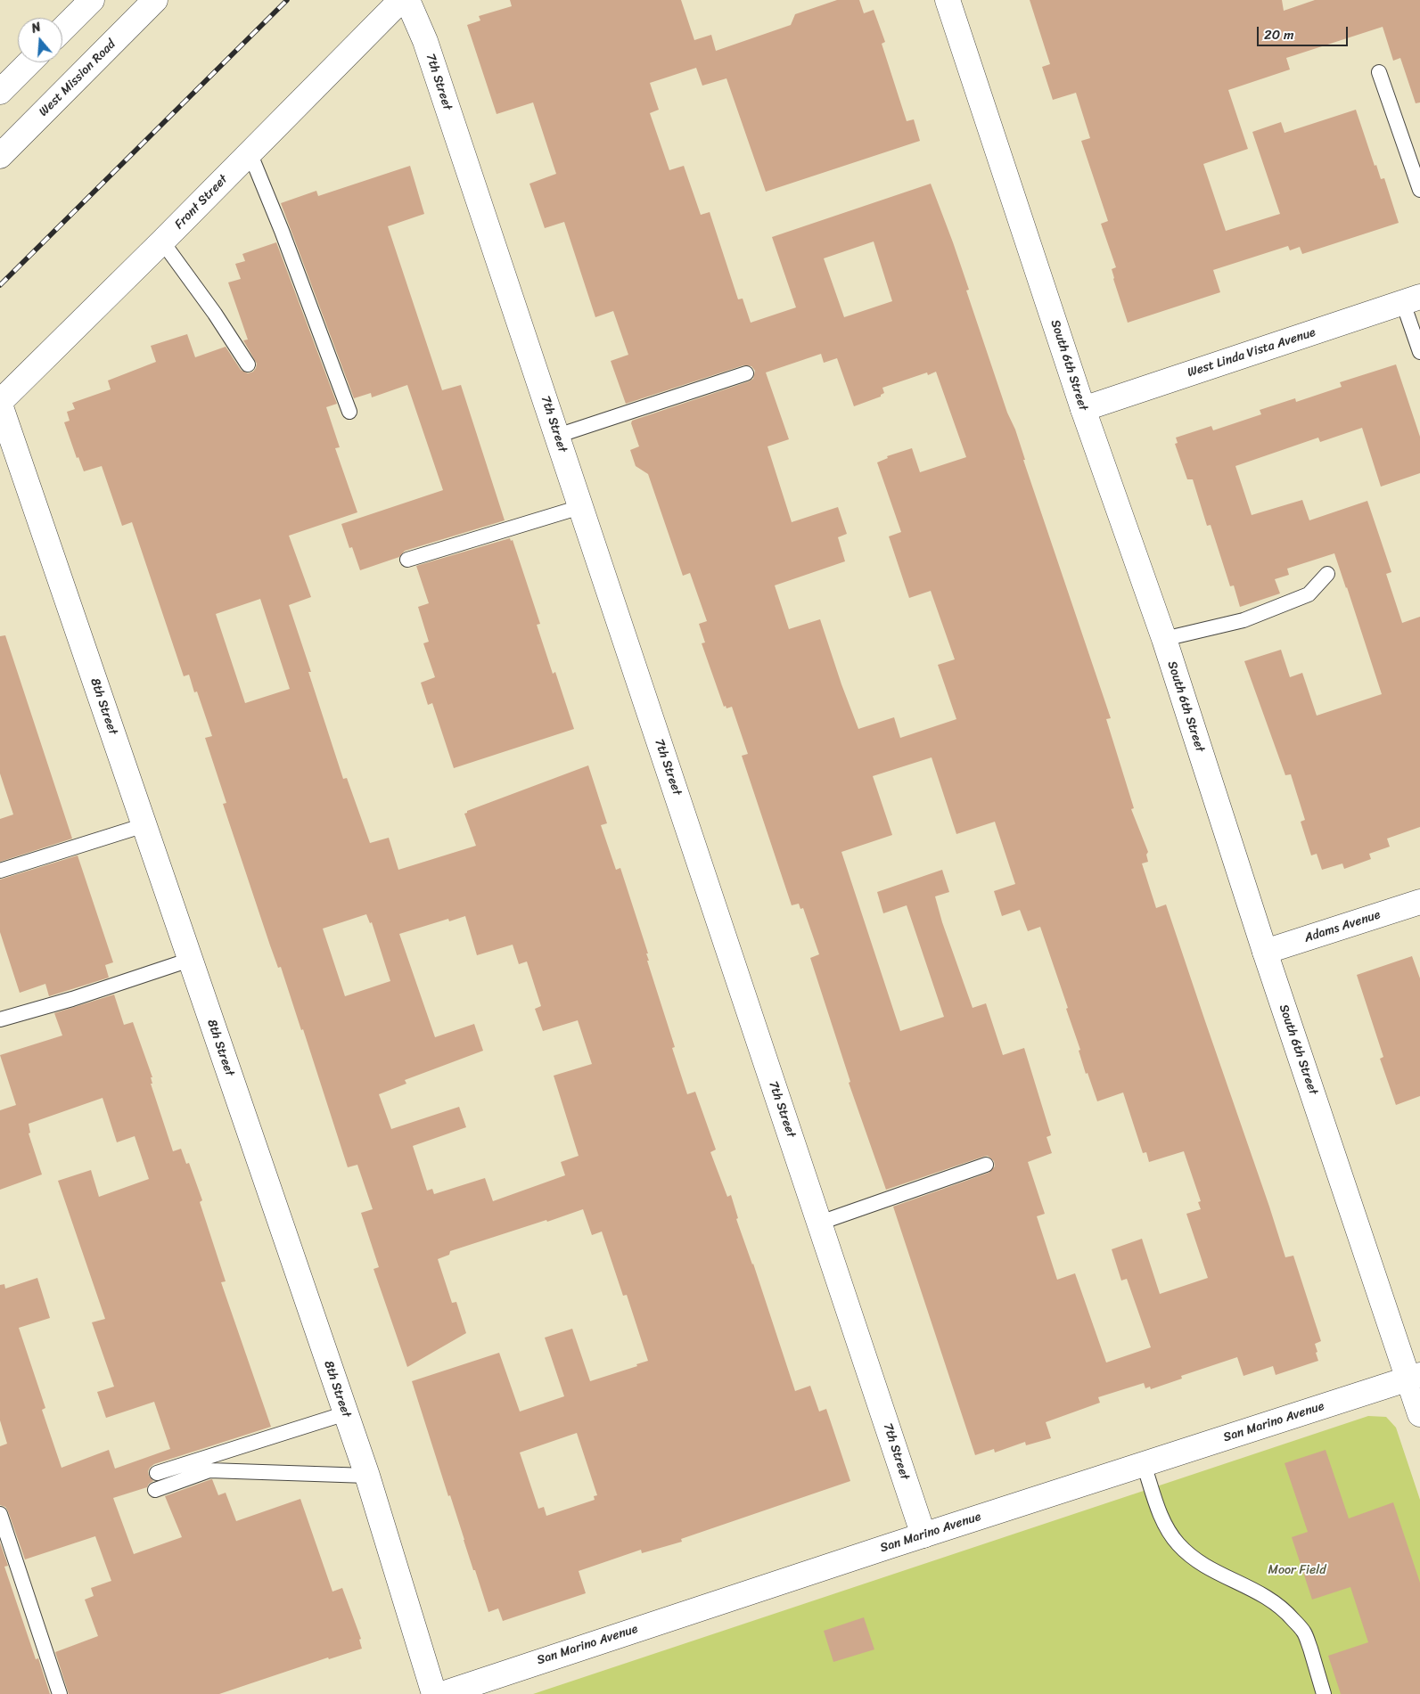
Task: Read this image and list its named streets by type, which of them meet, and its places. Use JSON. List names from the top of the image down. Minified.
{"streets":{"street":["West Mission Road","7th Street","Front Street","West Linda Vista Avenue","South 6th Street","8th Street","Adams Avenue","San Marino Avenue"]},"crossings":[["7th Street","San Marino Avenue"],["Front Street","8th Street"],["West Linda Vista Avenue","South 6th Street"],["South 6th Street","Adams Avenue"],["South 6th Street","San Marino Avenue"]],"parks":["Moor Field"],"scale_bar":"20 m","north":"top"}
